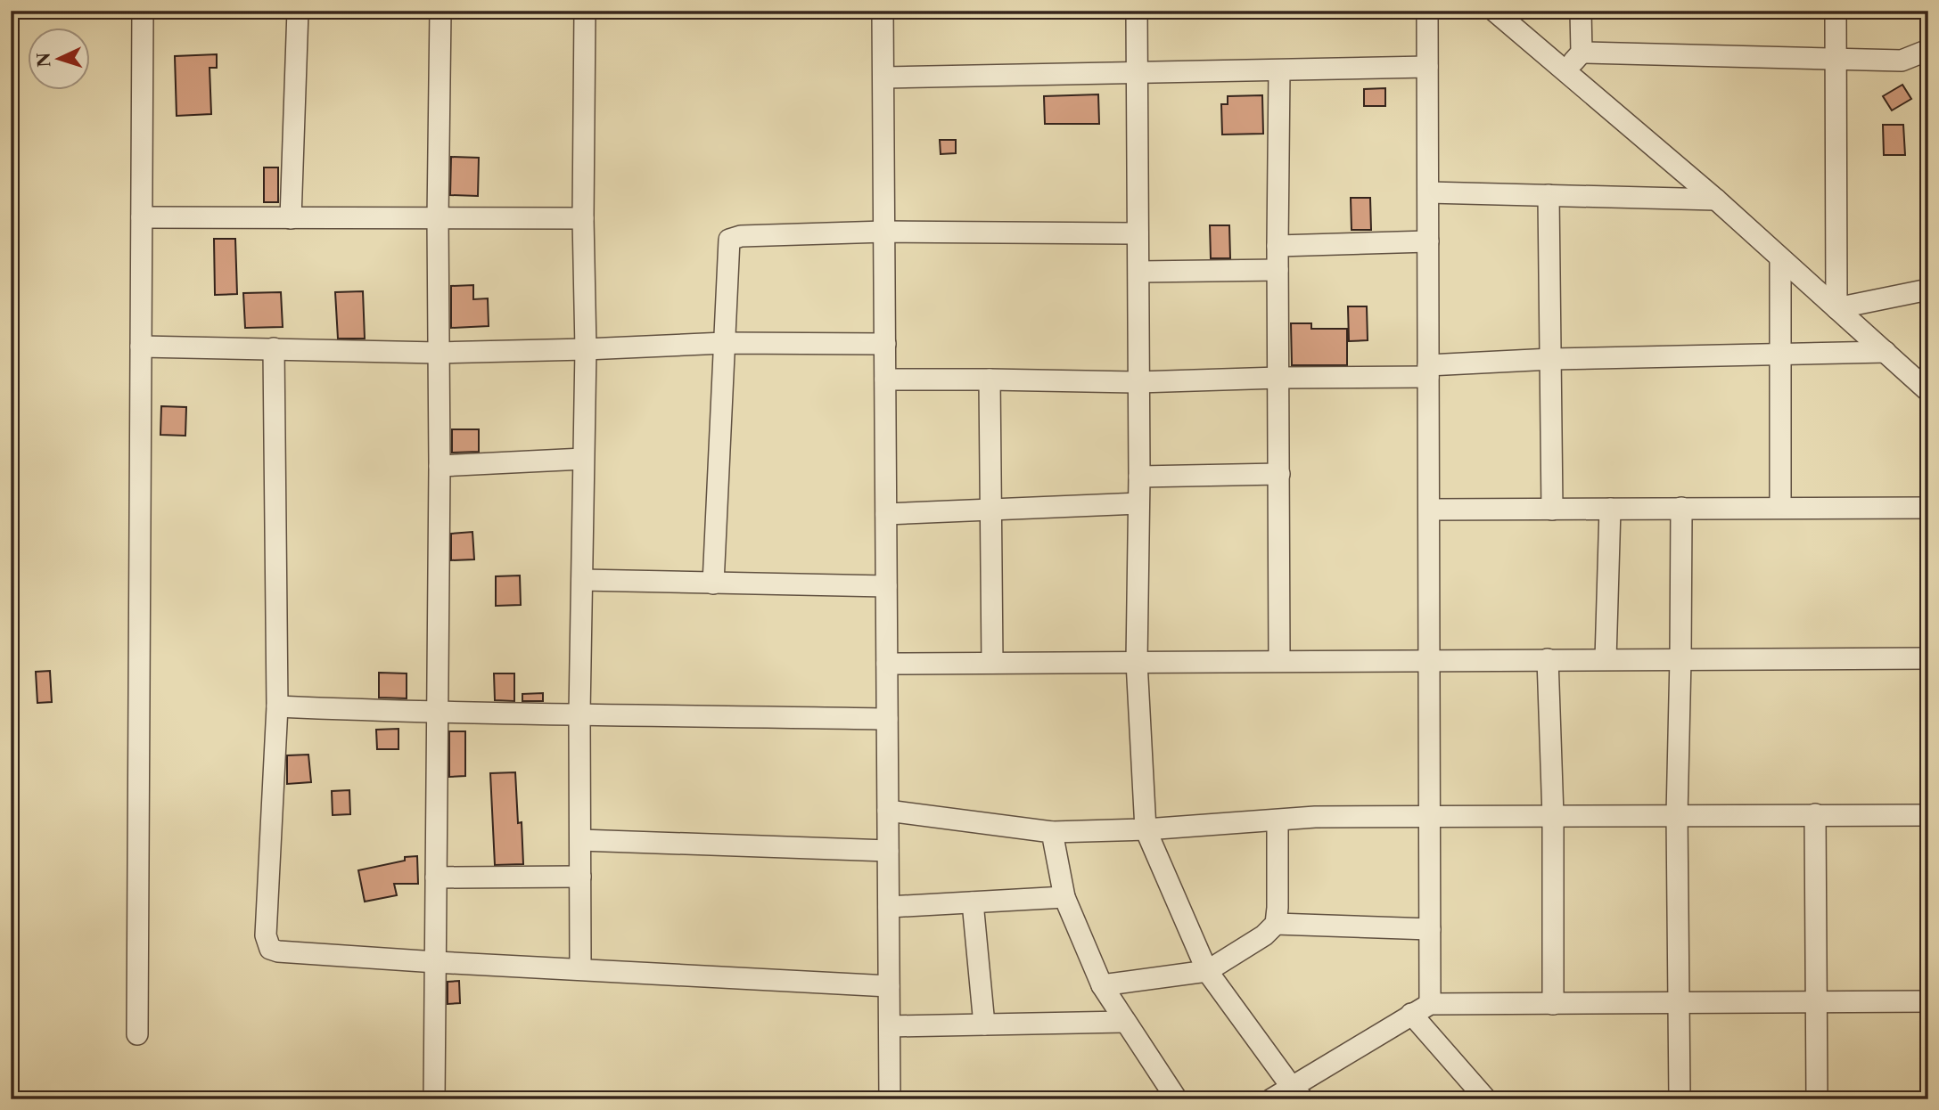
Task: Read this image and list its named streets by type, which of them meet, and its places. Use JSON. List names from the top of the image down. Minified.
{"north":"left"}
